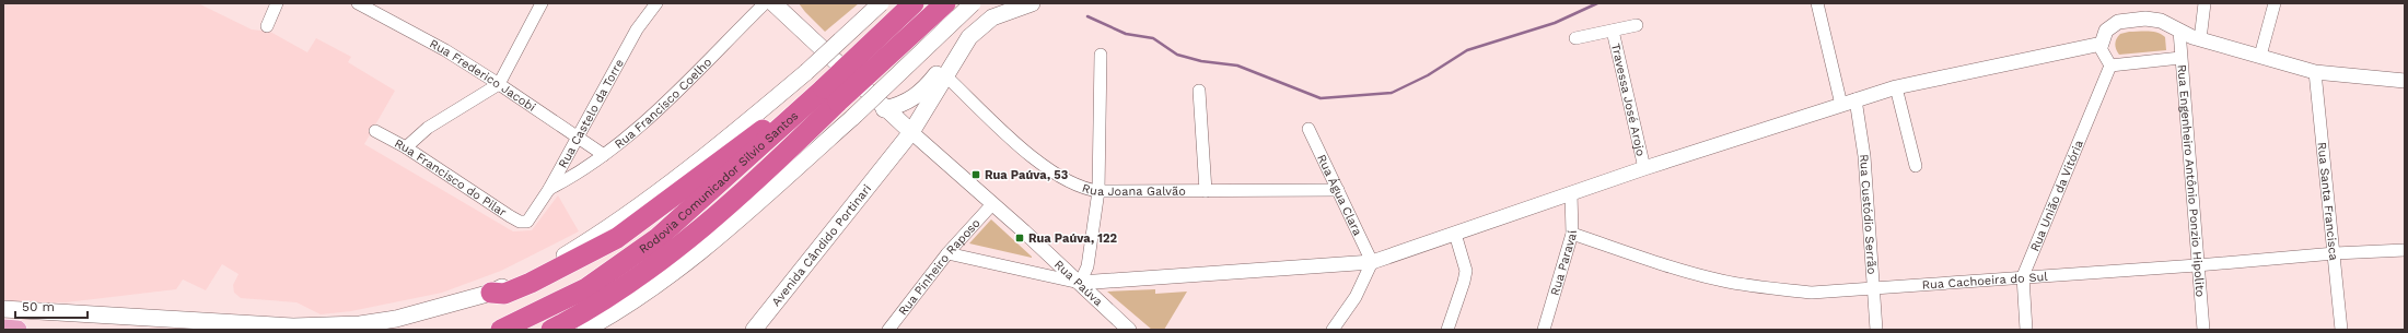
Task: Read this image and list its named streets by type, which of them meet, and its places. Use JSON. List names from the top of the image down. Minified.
{"streets":{"highway":["Rodovia Comunicador Silvio Santos"],"main road":["Avenida Cândido Portinari"],"street":["Rua Frederico Jacobi","Travessa José Arojo","Rua Francisco Coelho","Rua Castelo da Torre","Rua Francisco do Pilar","Rua Engenheiro Antônio Ponzio Hipolito","Rua Joana Galvão","Rua Água Clara","Rua União da Vitória","Rua Santa Francisca","Rua Custódio Serrão","Rua Paravaí","Rua Pinheiro Raposo","Rua Cachoeira do Sul","Rua Paúva"]},"crossings":[["Rua Frederico Jacobi","Rua Francisco Coelho"],["Rua Frederico Jacobi","Rua Castelo da Torre"],["Rua Francisco Coelho","Rua Castelo da Torre"],["Rua Castelo da Torre","Rua Francisco do Pilar"],["Rua Engenheiro Antônio Ponzio Hipolito","Rua Cachoeira do Sul"],["Rua Joana Galvão","Rua Água Clara"],["Rua Joana Galvão","Avenida Cândido Portinari"],["Rua União da Vitória","Rua Cachoeira do Sul"],["Rua Santa Francisca","Rua Cachoeira do Sul"],["Rua Custódio Serrão","Rua Cachoeira do Sul"],["Avenida Cândido Portinari","Rua Paúva"],["Rua Paravaí","Rua Cachoeira do Sul"],["Rua Pinheiro Raposo","Rua Paúva"]],"places":{"transit":["Rua Paúva, 53","Rua Paúva, 122"]},"scale_bar":"50 m"}
